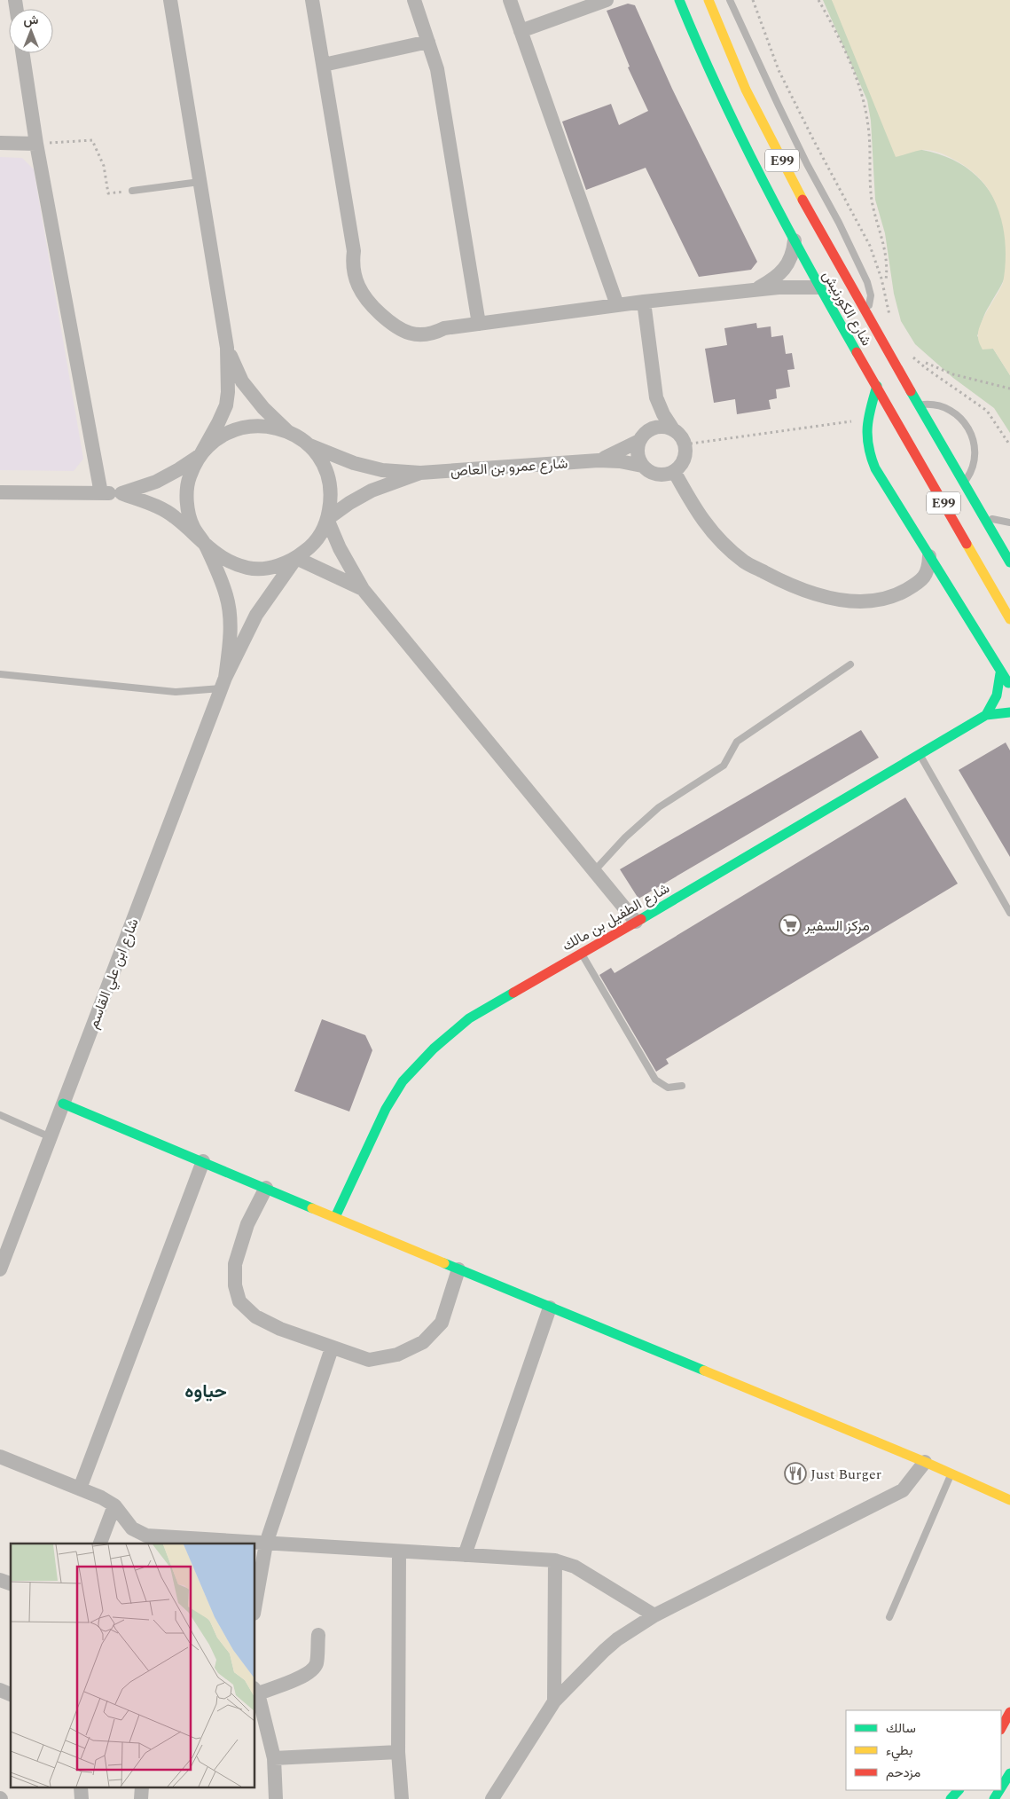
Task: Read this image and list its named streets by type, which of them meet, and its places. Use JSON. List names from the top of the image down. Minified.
{"streets":{"main road":["E99","شارع الكورنيش","شارع الطفيل بن مالك"],"street":["شارع عمرو بن العاص","شارع ابن علي القاسم"]},"crossings":[["شارع عمرو بن العاص","شارع ابن علي القاسم"]],"districts":["حياوه"],"places":{"supermarket":["مركز السفير"],"restaurant":["Just Burger"]},"legend":["سالك","بطيء","مزدحم"],"north":"top"}
